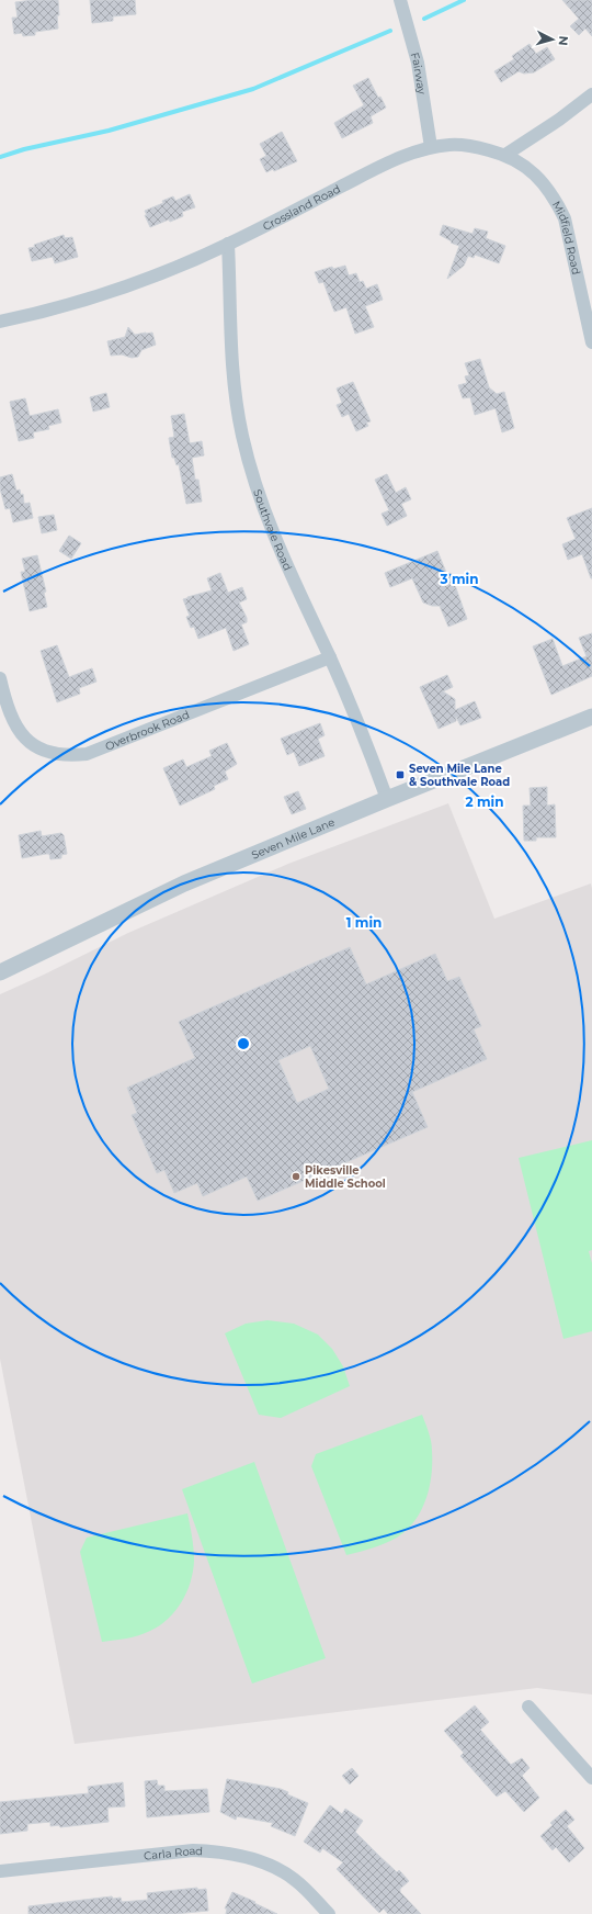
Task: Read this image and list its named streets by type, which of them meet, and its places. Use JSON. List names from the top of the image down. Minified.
{"streets":{"street":["Fairway","Crossland Road","Midfield Road","Southvale Road","Overbrook Road","Seven Mile Lane","Carla Road"]},"crossings":[["Fairway","Crossland Road"],["Crossland Road","Midfield Road"],["Crossland Road","Southvale Road"],["Southvale Road","Overbrook Road"],["Southvale Road","Seven Mile Lane"]],"places":{"transit":["Seven Mile Lane & Southvale Road"],"other":["Pikesville Middle School"]},"north":"right","rings":["3 min","2 min","1 min"]}
